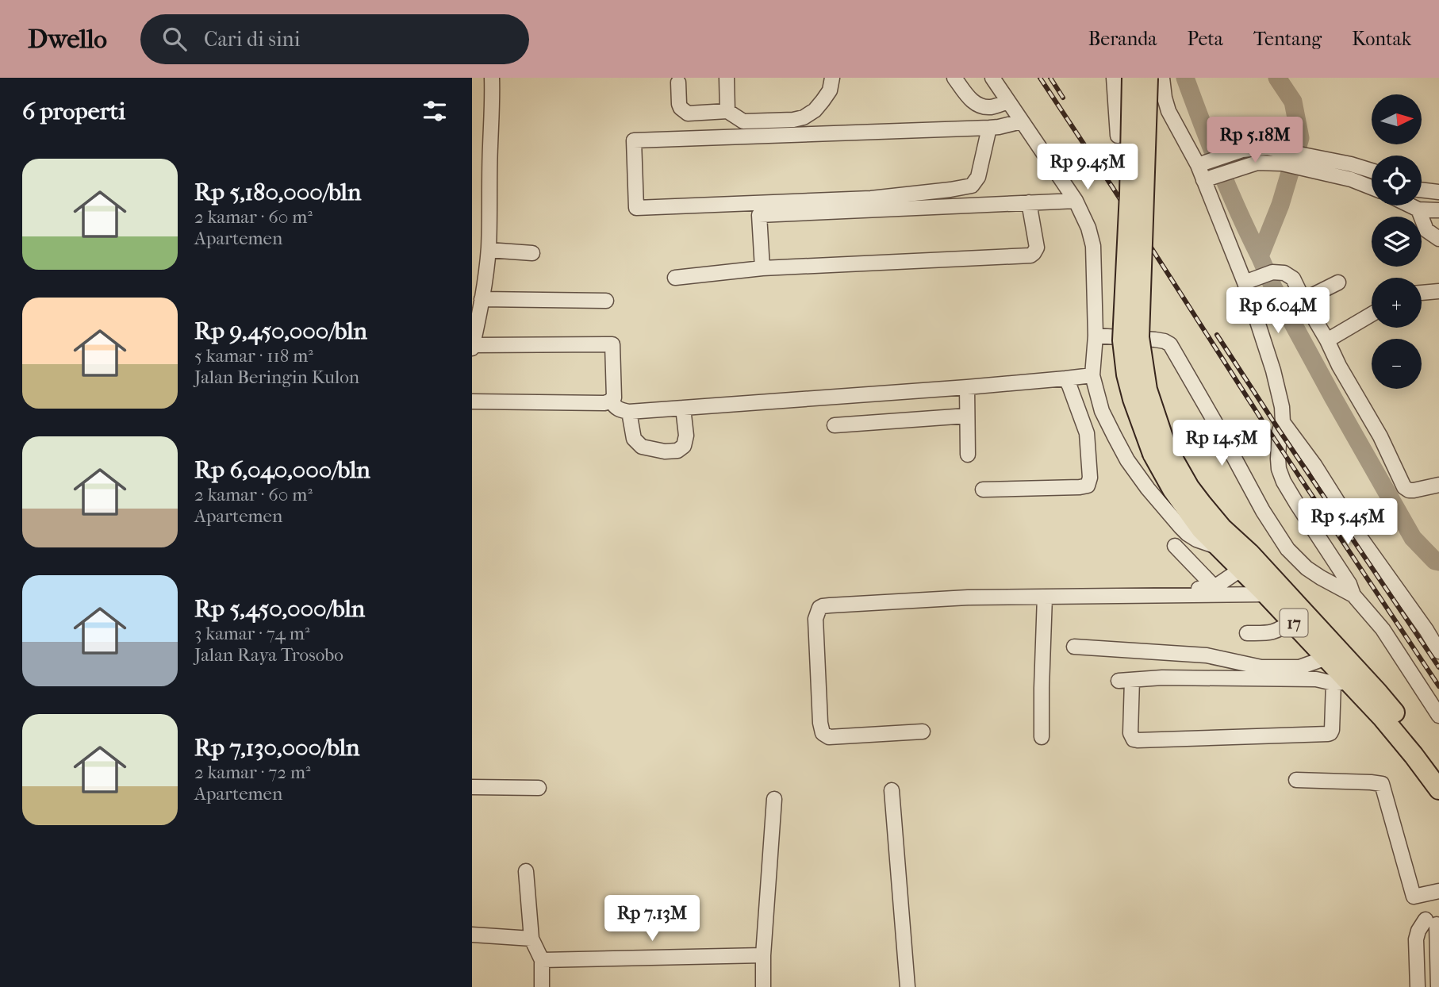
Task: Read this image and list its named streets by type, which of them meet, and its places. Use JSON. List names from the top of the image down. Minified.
{"streets":{"highway":["17"]},"north":"right","page":{"header":"Dwello","search":"Cari di sini","nav":["Beranda","Peta","Tentang","Kontak"],"heading":"6 properti","map_buttons":["+","−"],"price":["Rp 5.18M","Rp 9.45M","Rp 6.04M","Rp 14.5M","Rp 5.45M","Rp 7.13M"],"list":[{"name":"Rp 5,180,000/bln","note":"2 kamar · 60 m² · Apartemen"},{"name":"Rp 9,450,000/bln","note":"5 kamar · 118 m² · Jalan Beringin Kulon"},{"name":"Rp 6,040,000/bln","note":"2 kamar · 60 m² · Apartemen"},{"name":"Rp 5,450,000/bln","note":"3 kamar · 74 m² · Jalan Raya Trosobo"},{"name":"Rp 7,130,000/bln","note":"2 kamar · 72 m² · Apartemen"}]}}
